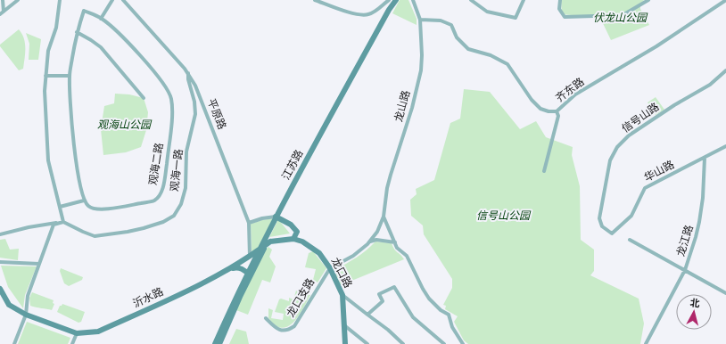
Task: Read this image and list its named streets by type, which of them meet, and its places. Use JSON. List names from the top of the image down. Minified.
{"streets":{"main road":["江苏路","龙口路","沂水路"],"street":["齐东路","龙山路","平原路","信号山路","观海二路","观海一路","华山路","龙江路","龙口支路"]},"crossings":[["齐东路","龙山路"],["龙山路","龙口路"],["龙山路","龙口支路"],["平原路","观海一路"],["平原路","沂水路"],["信号山路","华山路"],["江苏路","龙口路"],["江苏路","沂水路"],["华山路","龙江路"],["龙口路","沂水路"],["龙口路","龙口支路"]],"parks":["伏龙山公园","观海山公园","信号山公园"],"north":"top"}
